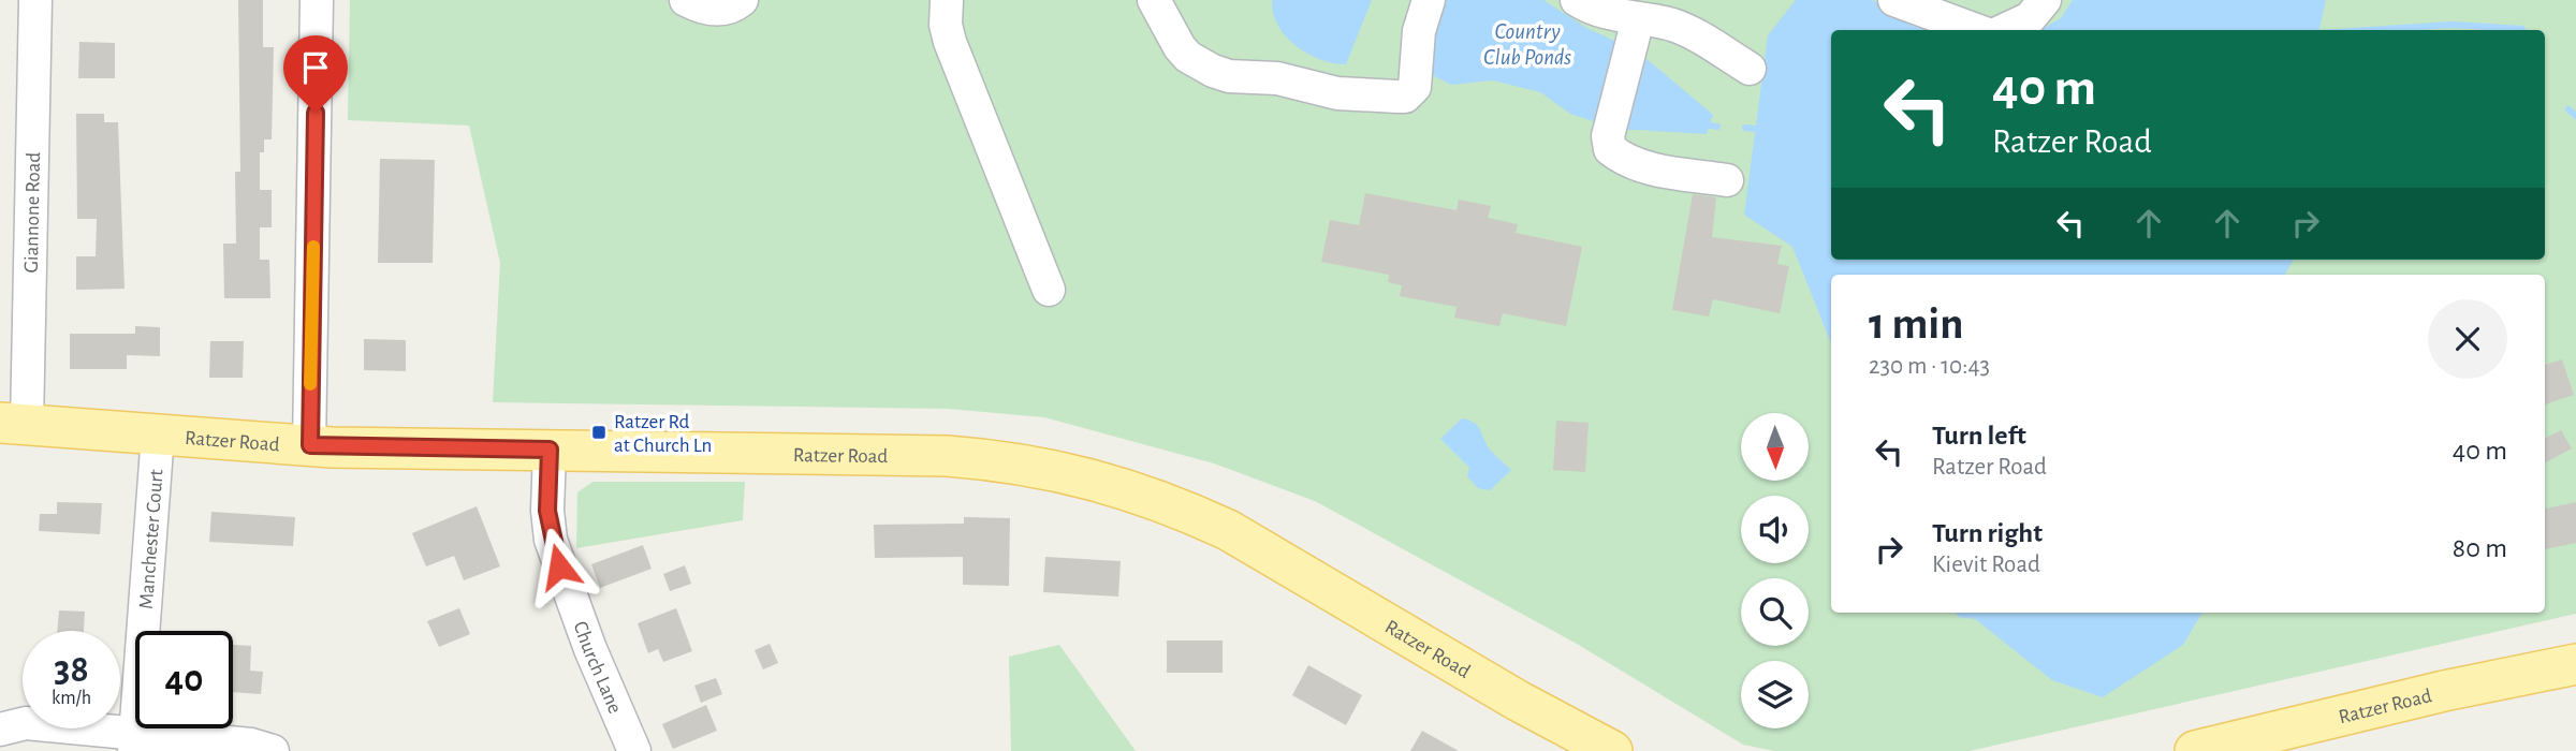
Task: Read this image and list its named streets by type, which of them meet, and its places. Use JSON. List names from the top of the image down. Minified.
{"streets":{"main road":["Ratzer Road"],"street":["Giannone Road","Manchester Court","Church Lane"]},"crossings":[["Giannone Road","Ratzer Road"],["Ratzer Road","Manchester Court"],["Ratzer Road","Church Lane"]],"water":["Country Club Ponds"],"places":{"transit":["Ratzer Rd at Church Ln"]},"north":"bottom","page":{"turn":["40 m","Ratzer Road"],"heading":["1 min","230 m · 10:43"],"list":[{"name":"Turn left","note":"Ratzer Road","value":"40 m"},{"name":"Turn right","note":"Kievit Road","value":"80 m"}],"speed":"38 km/h","limit":"40"}}
